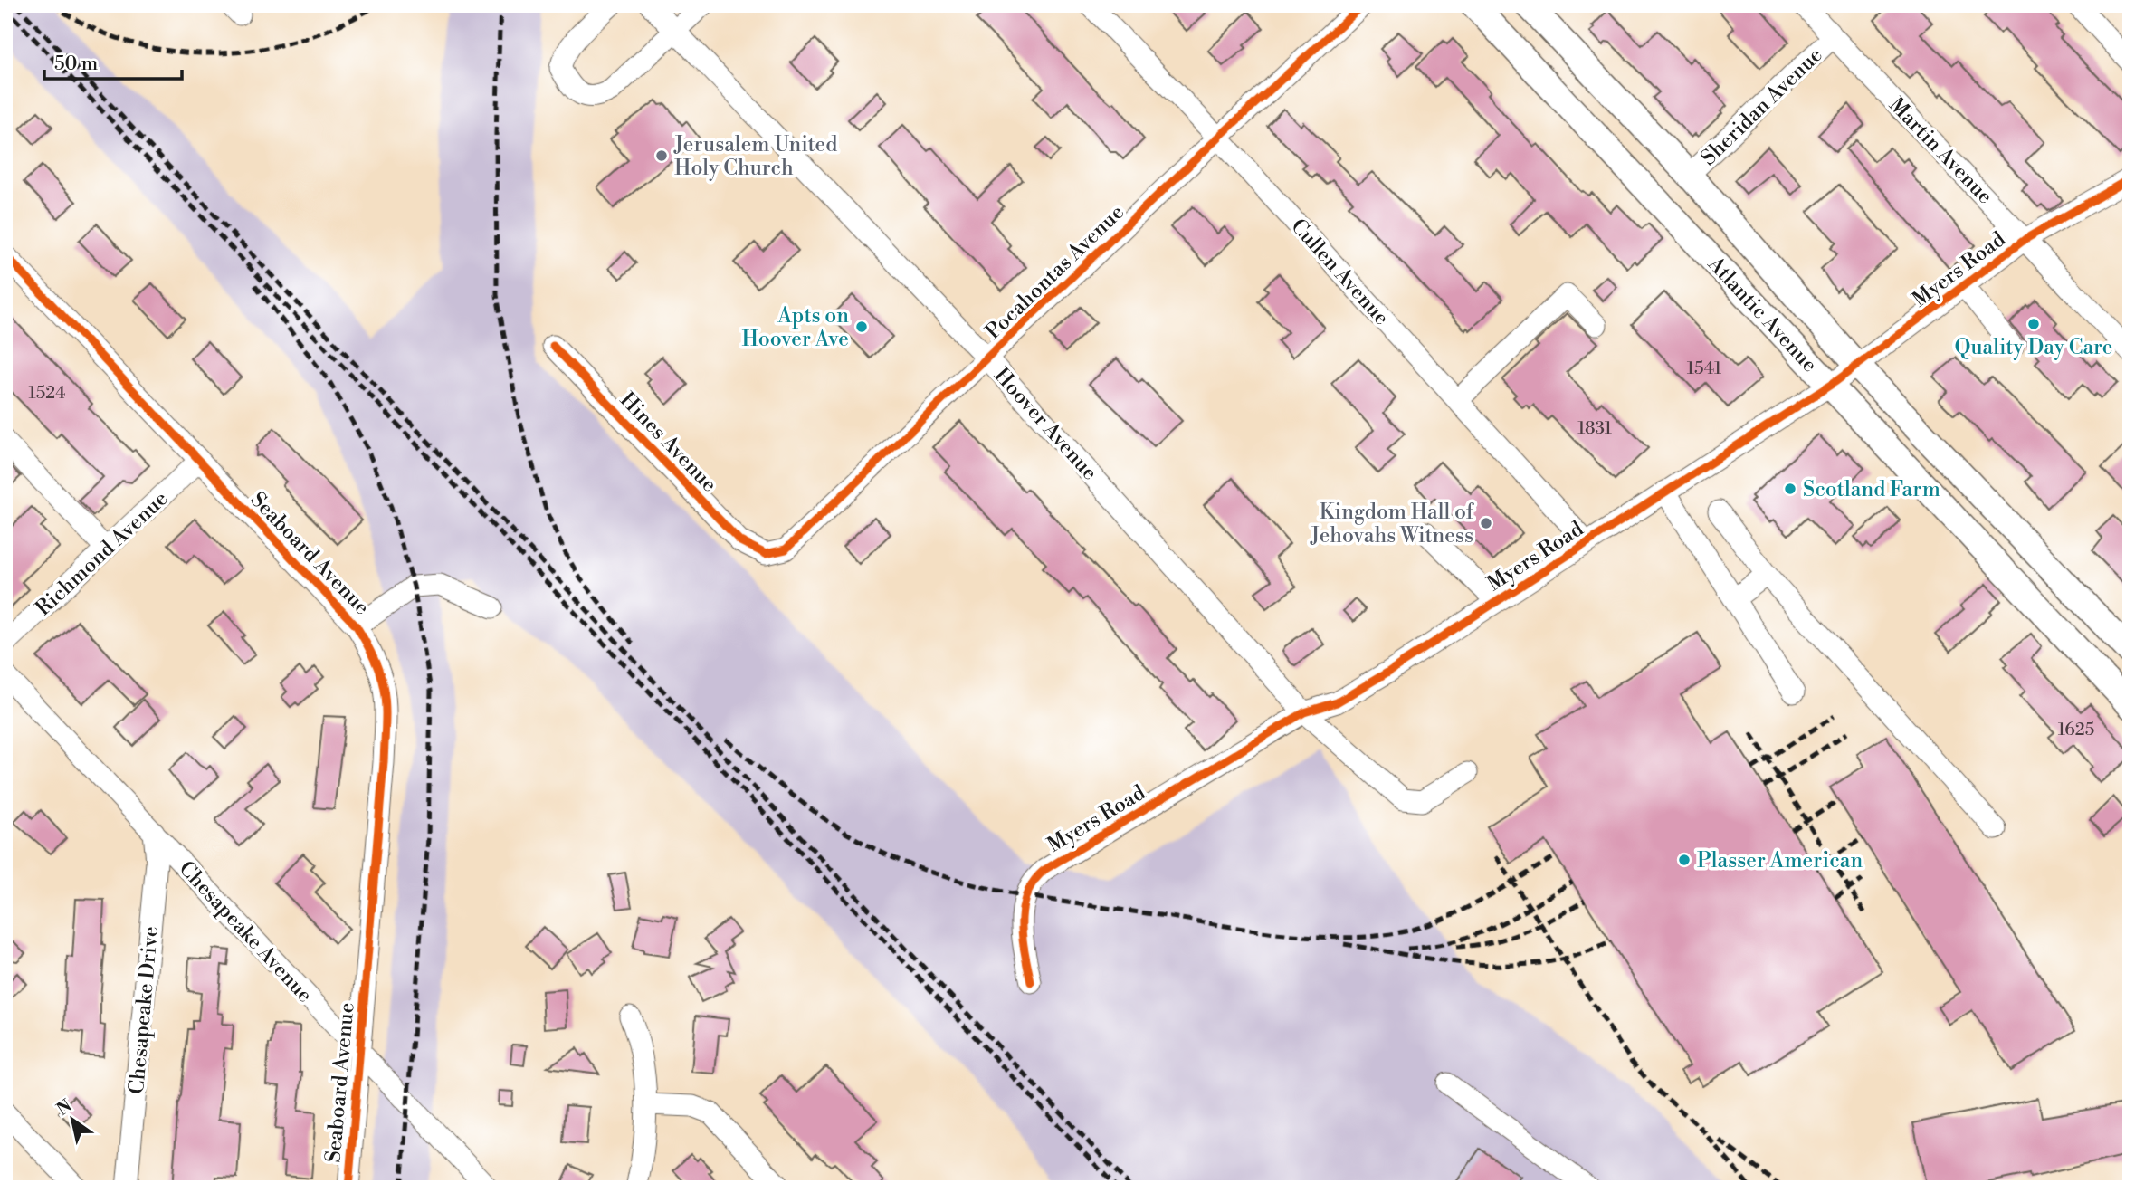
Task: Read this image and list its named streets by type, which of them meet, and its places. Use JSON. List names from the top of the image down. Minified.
{"streets":{"main road":["Atlantic Avenue"],"street":["Sheridan Avenue","Martin Avenue","Myers Road","Pocahontas Avenue","Cullen Avenue","Hoover Avenue","Hines Avenue","Richmond Avenue","Seaboard Avenue","Chesapeake Avenue","Chesapeake Drive"]},"crossings":[["Sheridan Avenue","Martin Avenue"],["Sheridan Avenue","Atlantic Avenue"],["Martin Avenue","Myers Road"],["Myers Road","Cullen Avenue"],["Myers Road","Atlantic Avenue"],["Myers Road","Hoover Avenue"],["Pocahontas Avenue","Cullen Avenue"],["Pocahontas Avenue","Hoover Avenue"],["Pocahontas Avenue","Hines Avenue"],["Richmond Avenue","Seaboard Avenue"],["Seaboard Avenue","Chesapeake Avenue"],["Chesapeake Avenue","Chesapeake Drive"]],"places":["Jerusalem United Holy Church","Quality Day Care","Apts on Hoover Ave","Scotland Farm","Kingdom Hall of Jehovahs Witness","Plasser American"],"house_numbers":["1541","1524","1831","1625"],"scale_bar":"50 m","north":"top left"}
